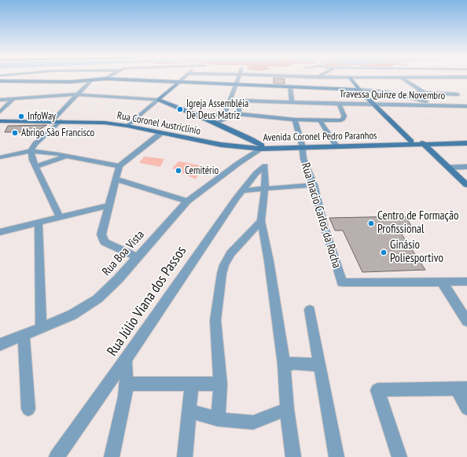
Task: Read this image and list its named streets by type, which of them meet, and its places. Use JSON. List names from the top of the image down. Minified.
{"streets":{"main road":["Rua Coronel Austriclinio","Avenida Coronel Pedro Paranhos"],"street":["Travessa Quinze de Novembro","Rua Inacio Carlos da Rocha","Rua Boa Vista","Rua Júlio Viana dos Passos"]},"crossings":[["Rua Coronel Austriclinio","Avenida Coronel Pedro Paranhos"],["Avenida Coronel Pedro Paranhos","Rua Inacio Carlos da Rocha"],["Avenida Coronel Pedro Paranhos","Rua Boa Vista"]],"places":["Igreja Assembléia De Deus Matriz","InfoWay","Abrigo São Francisco","Cemitério","Centro de Formação Profissional","Ginásio Poliesportivo"]}
